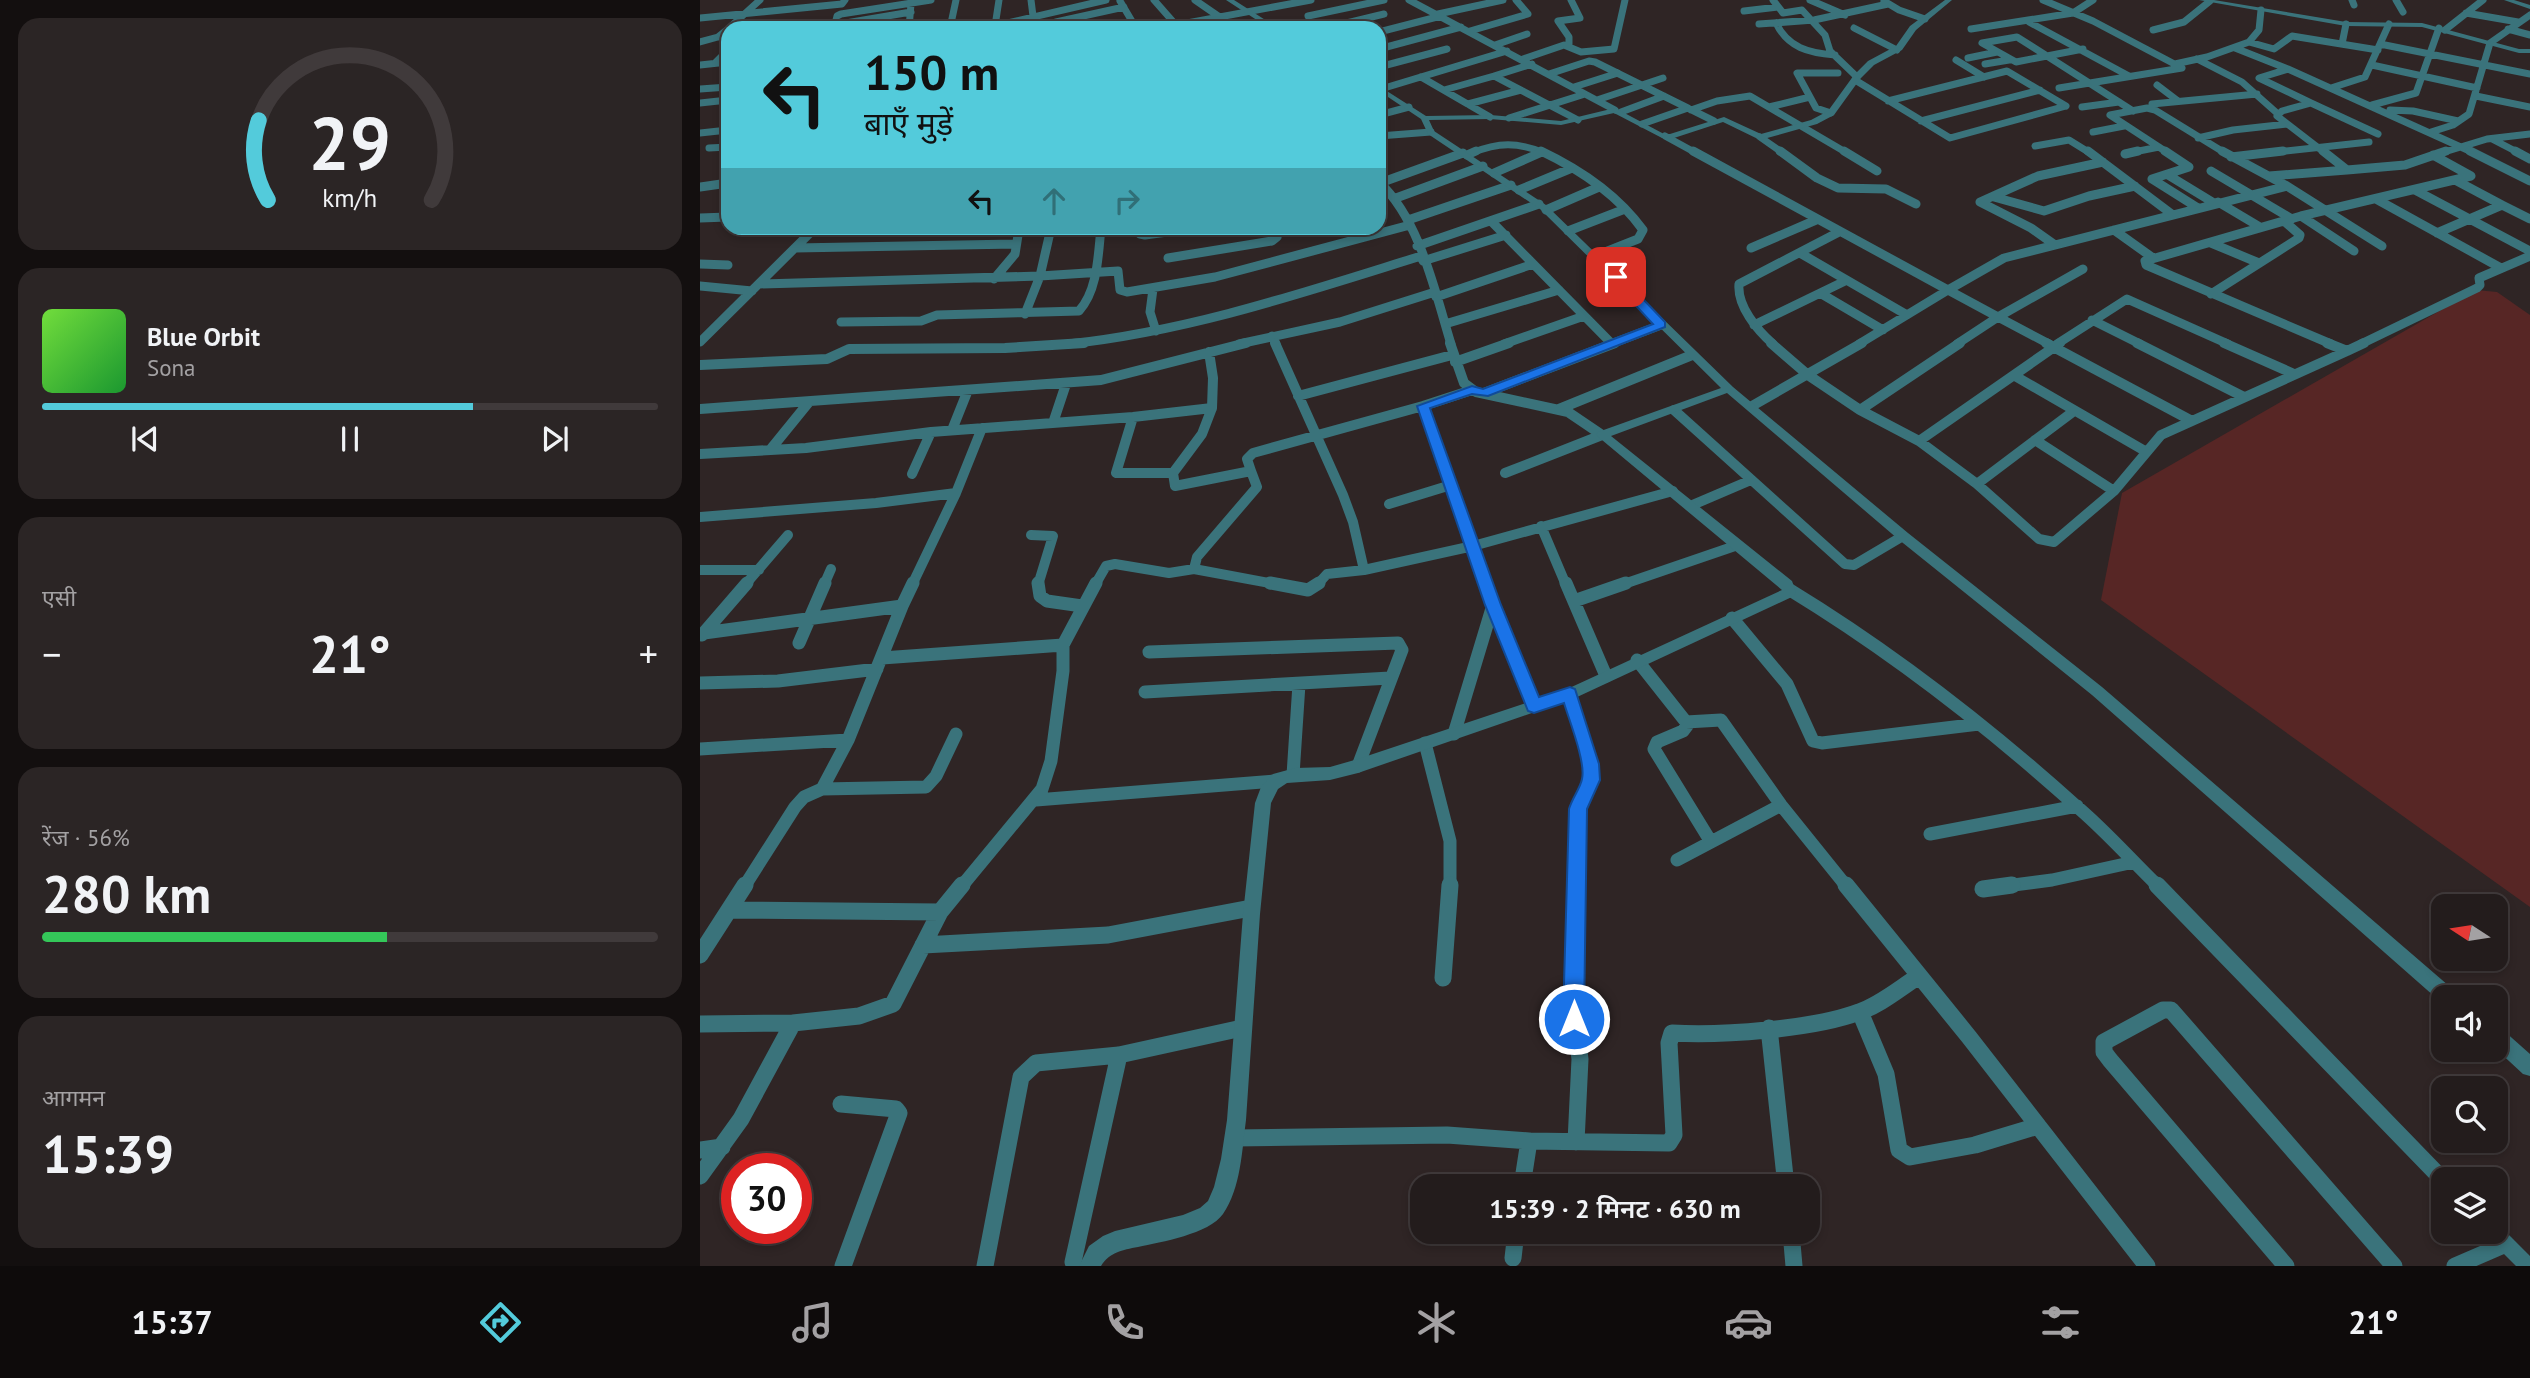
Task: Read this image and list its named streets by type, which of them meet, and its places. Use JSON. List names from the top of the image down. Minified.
{"north":"left","page":{"turn":["150 m","बाएँ मुड़ें"],"song":["Blue Orbit","Sona"],"tile":["एसी",["रेंज · 56%","280 km"],["आगमन","15:39"]],"heat":["−","21°","+"],"limit":"30","trip":"15:39 · 2 मिनट · 630 m","tabs":["15:37","21°"],"gauge":["29","km/h"]}}
